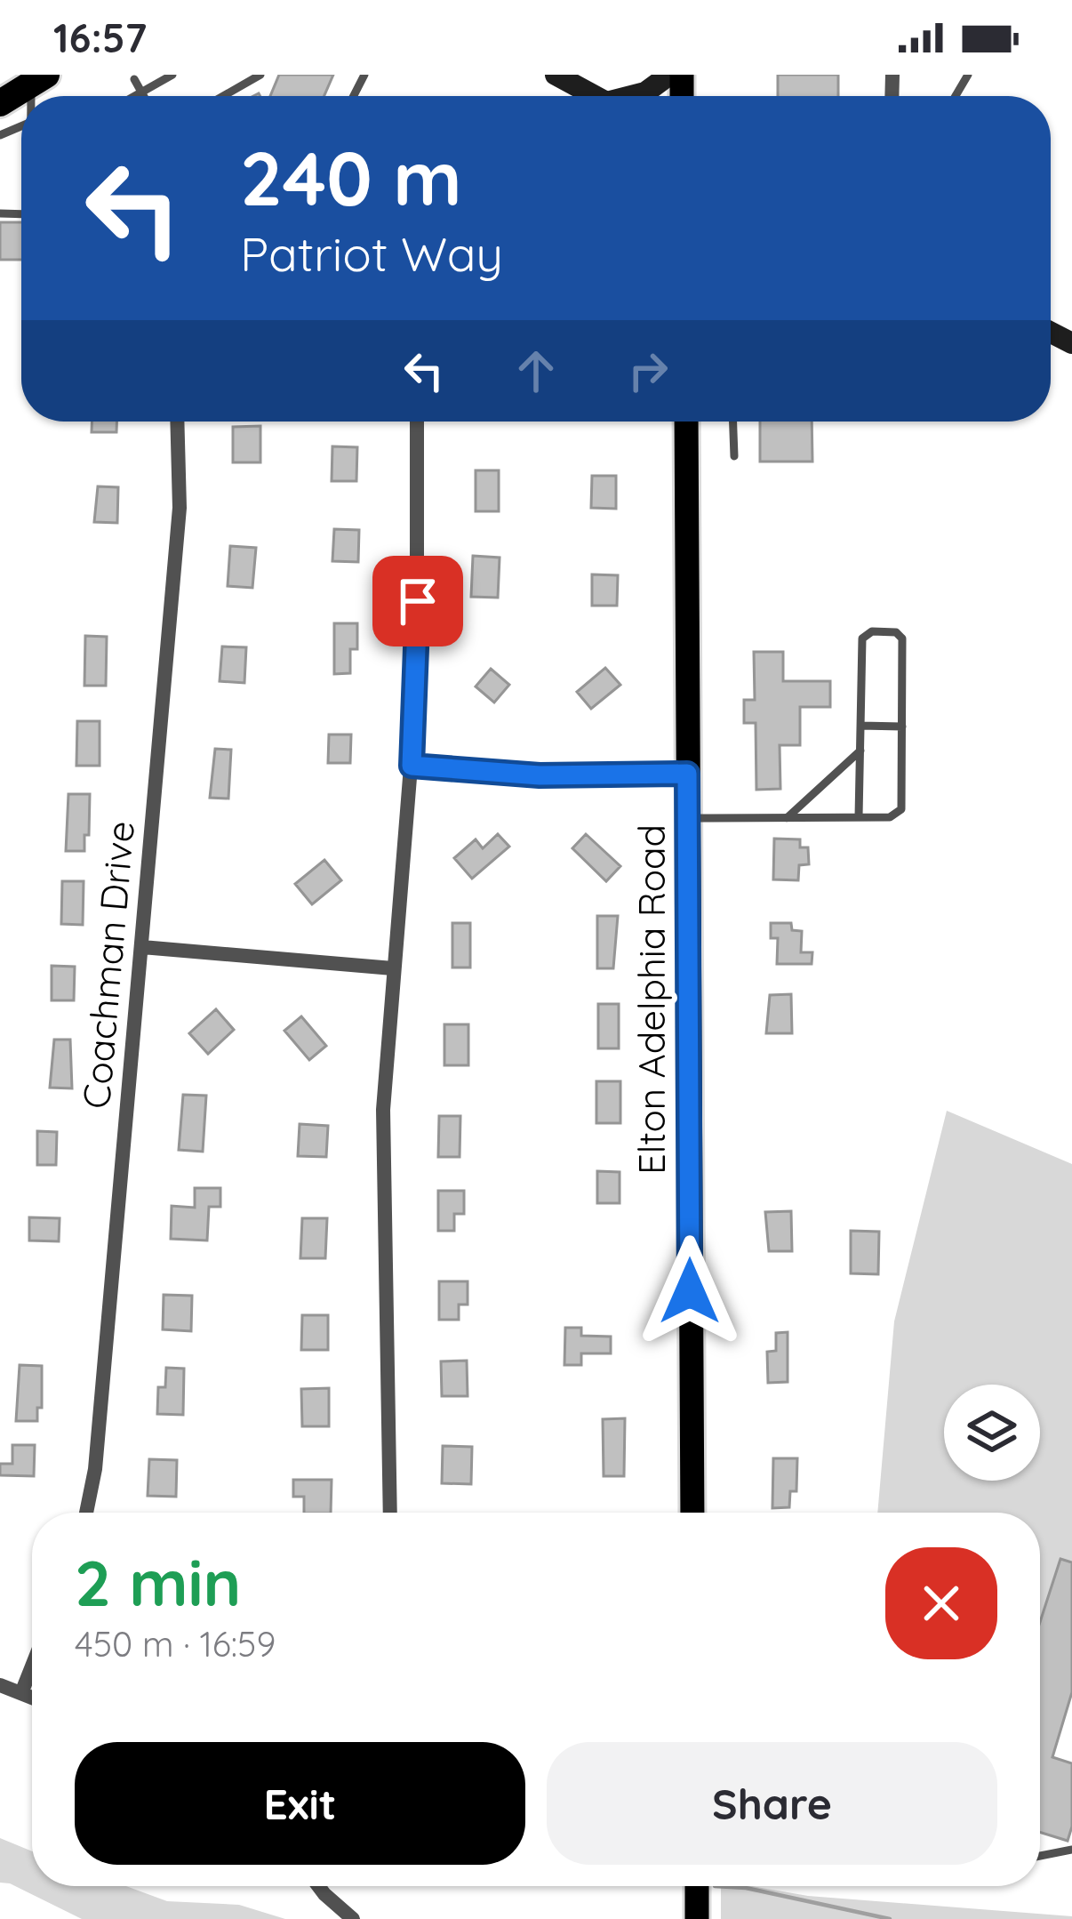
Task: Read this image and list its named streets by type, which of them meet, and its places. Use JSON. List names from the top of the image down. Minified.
{"streets":{"main road":["Elton Adelphia Road"],"street":["Coachman Drive"]},"page":{"status":"16:57","turn":["240 m","Patriot Way"],"heading":["2 min","450 m · 16:59"],"buttons":["Exit","Share"]}}
